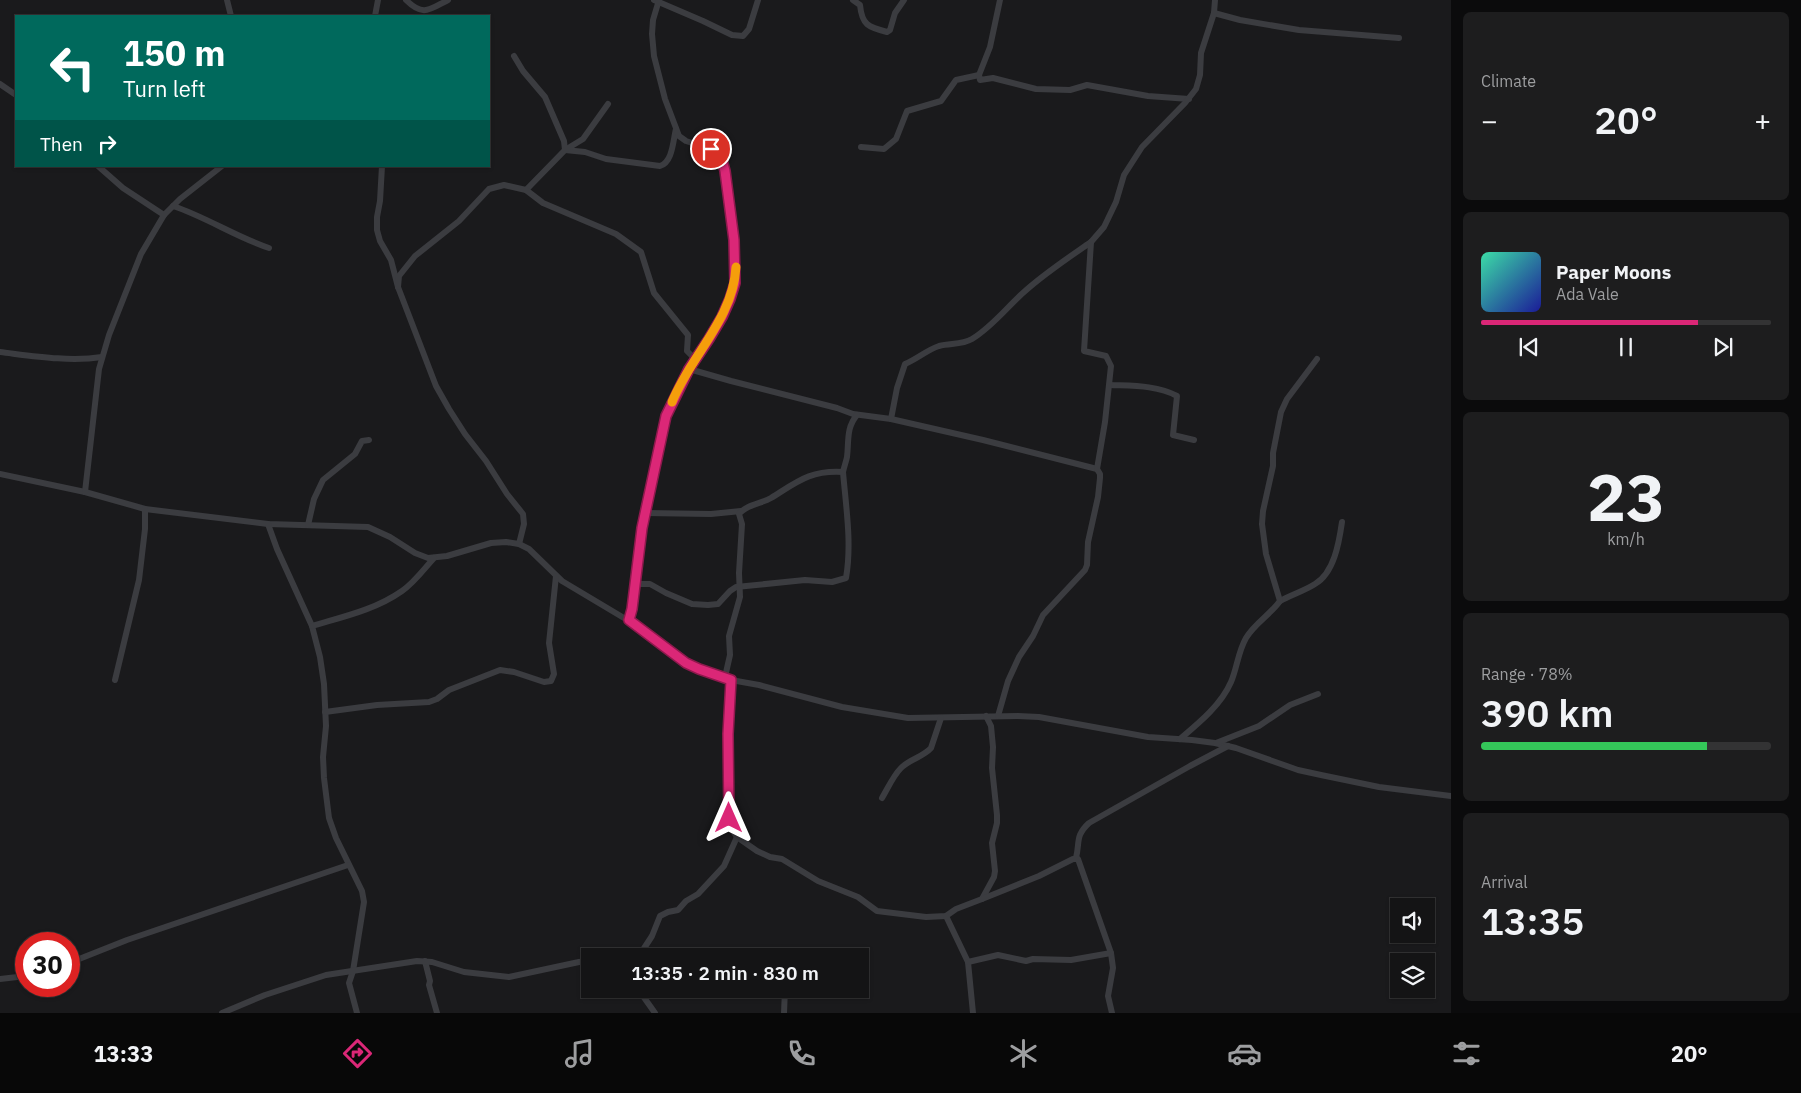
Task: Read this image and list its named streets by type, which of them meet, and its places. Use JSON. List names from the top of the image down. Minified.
{"page":{"tile":["Climate",["23","km/h"],["Range · 78%","390 km"],["Arrival","13:35"]],"turn":["150 m","Turn left"],"heat":["−","20°","+"],"then":"Then","song":["Paper Moons","Ada Vale"],"limit":"30","trip":"13:35 · 2 min · 830 m","tabs":["13:33","20°"]}}
